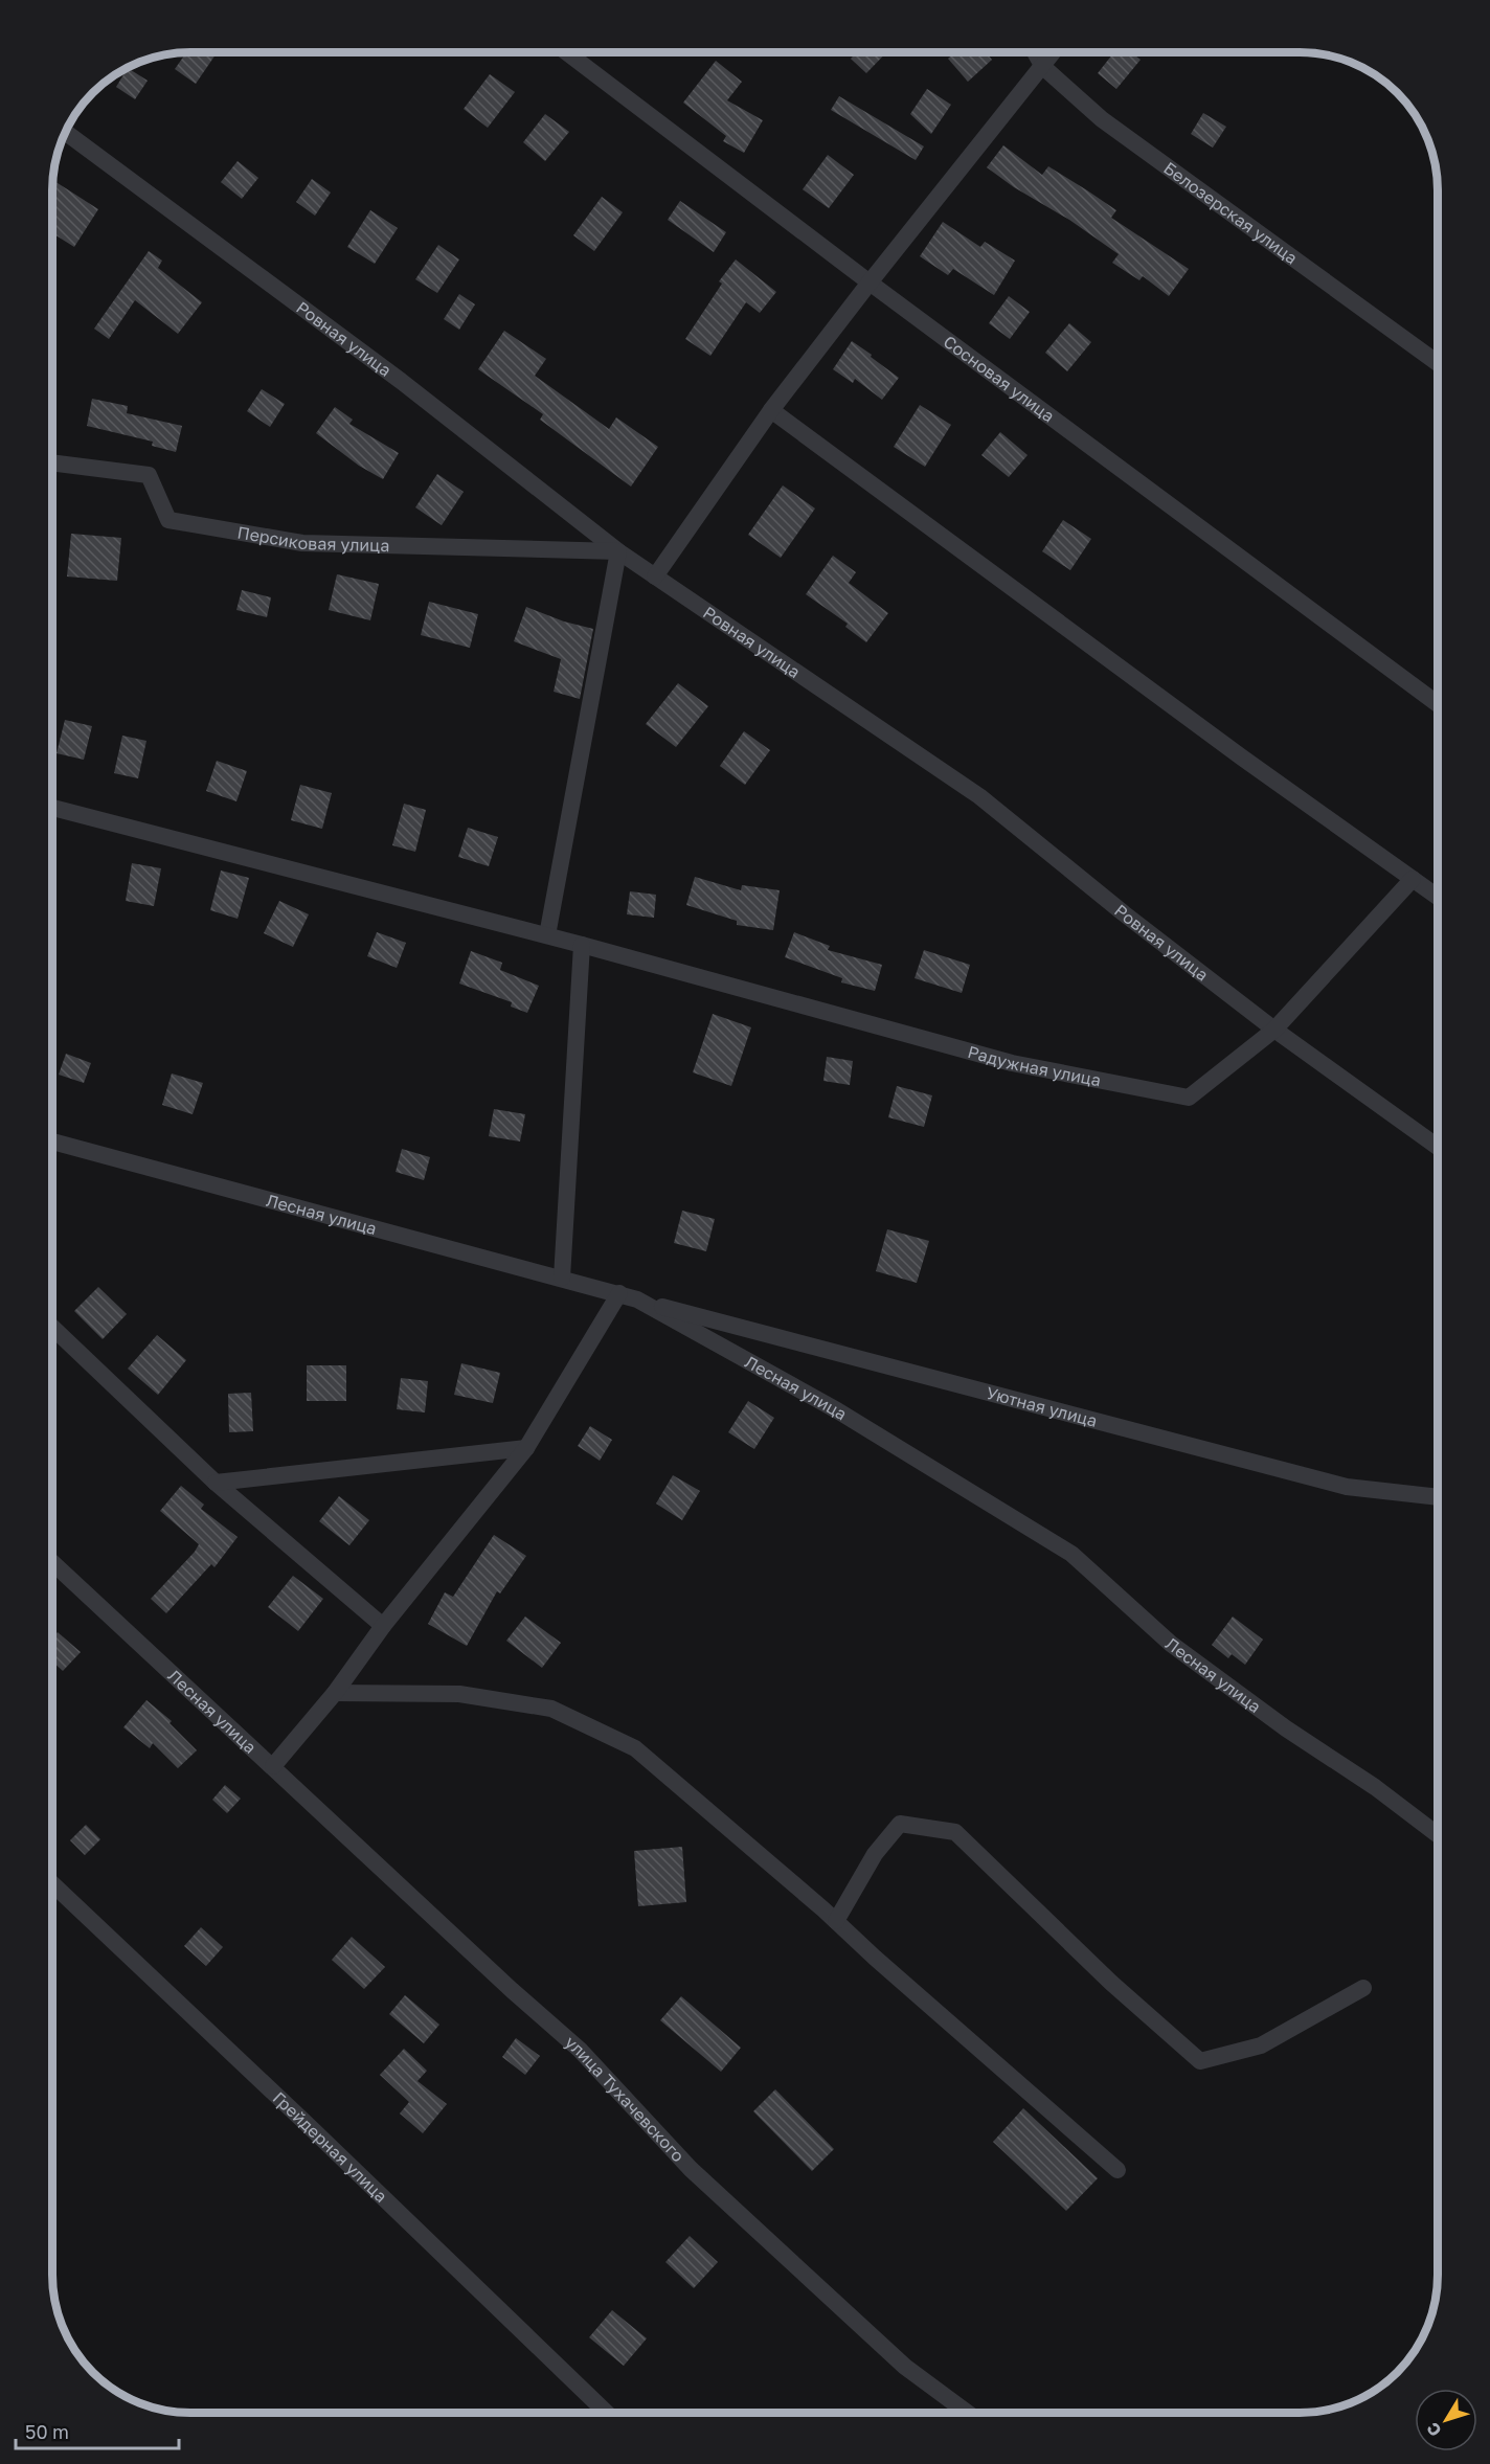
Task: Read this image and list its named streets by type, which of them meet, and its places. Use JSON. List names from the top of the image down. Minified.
{"streets":{"street":["Белозерская улица","Ровная улица","Сосновая улица","Персиковая улица","Радужная улица","Лесная улица","Уютная улица","улица Тухачевского","Грейдерная улица"]},"crossings":[["Ровная улица","Персиковая улица"],["Ровная улица","Радужная улица"],["Лесная улица","Уютная улица"],["Лесная улица","улица Тухачевского"]],"scale_bar":"50 m","north":"bottom left"}
